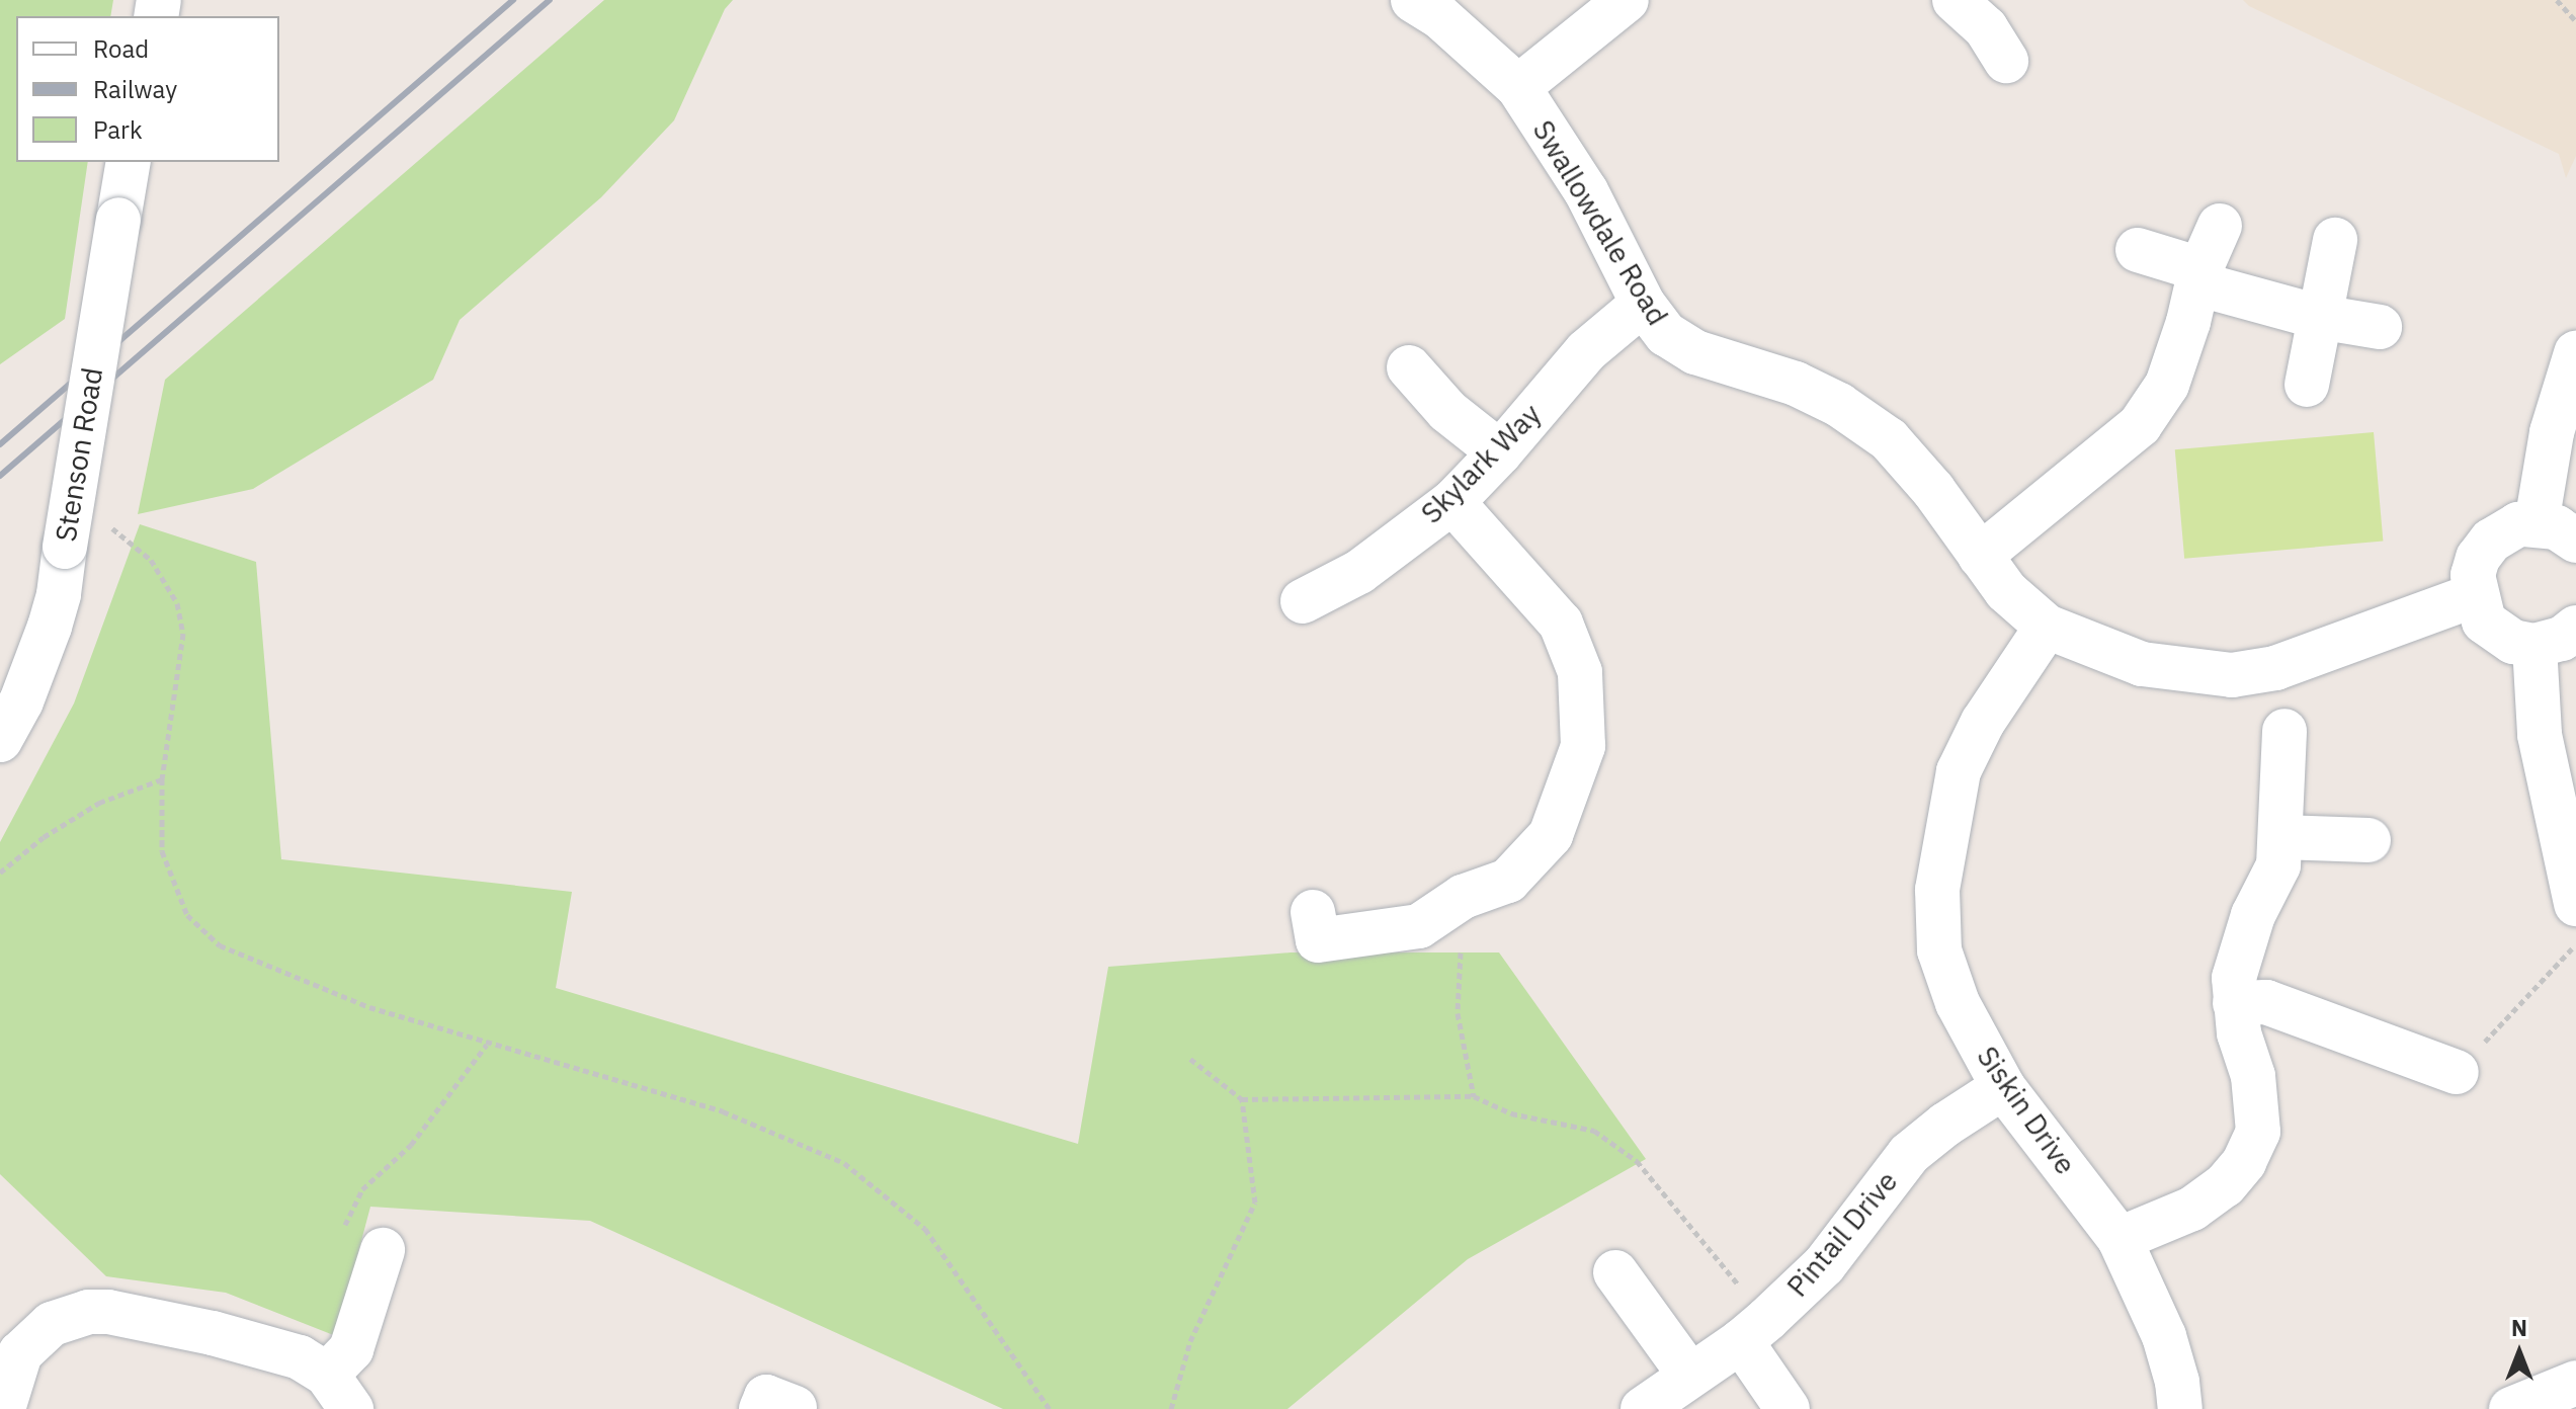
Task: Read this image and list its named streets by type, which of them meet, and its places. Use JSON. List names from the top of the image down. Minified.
{"streets":{"street":["Swallowdale Road","Stenson Road","Skylark Way","Siskin Drive","Pintail Drive"]},"crossings":[["Swallowdale Road","Skylark Way"],["Swallowdale Road","Siskin Drive"],["Siskin Drive","Pintail Drive"]],"legend":["Road","Railway","Park"],"north":"top"}
